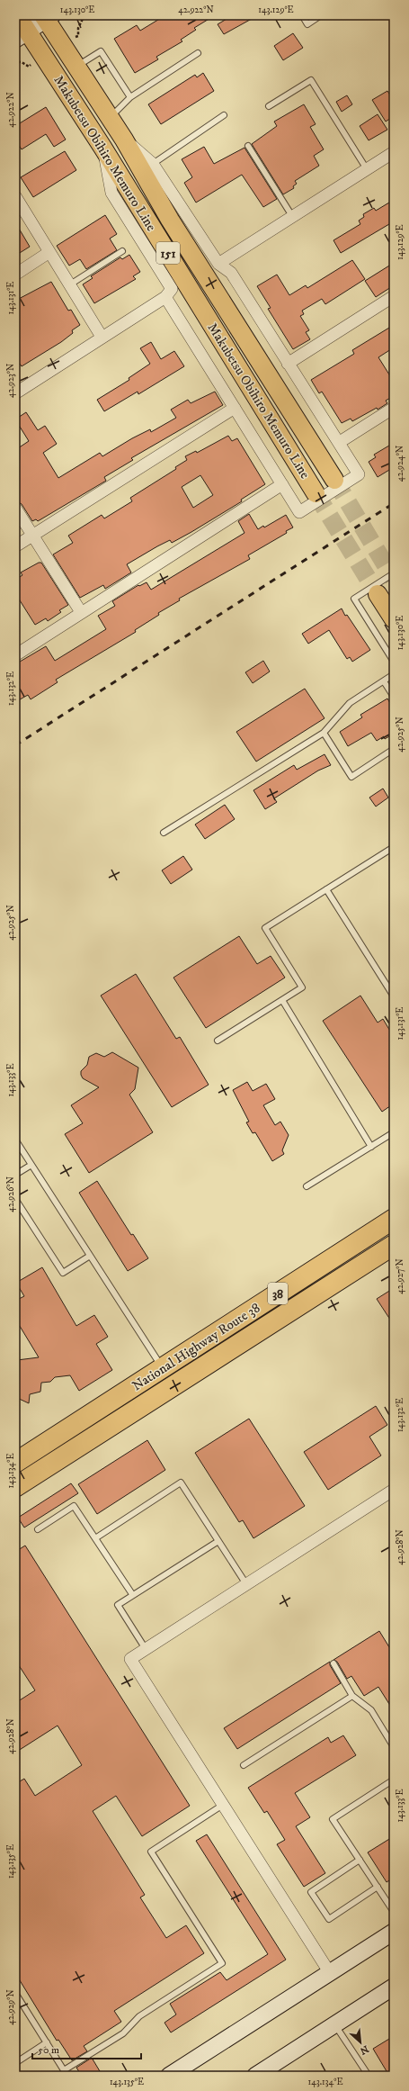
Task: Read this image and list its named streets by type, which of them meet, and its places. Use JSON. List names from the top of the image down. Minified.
{"streets":{"highway":["38","National Highway Route 38"],"main road":["Makubetsu Obihiro Memuro Line","151"]},"scale_bar":"50 m","north":"bottom right","coordinates":["143.130°E","42.922°N","143.129°E","143.131°E","42.923°N","42.924°N","143.132°E","42.925°N","143.133°E","42.926°N","42.927°N","143.134°E","42.928°N","143.135°E","42.929°N"]}
